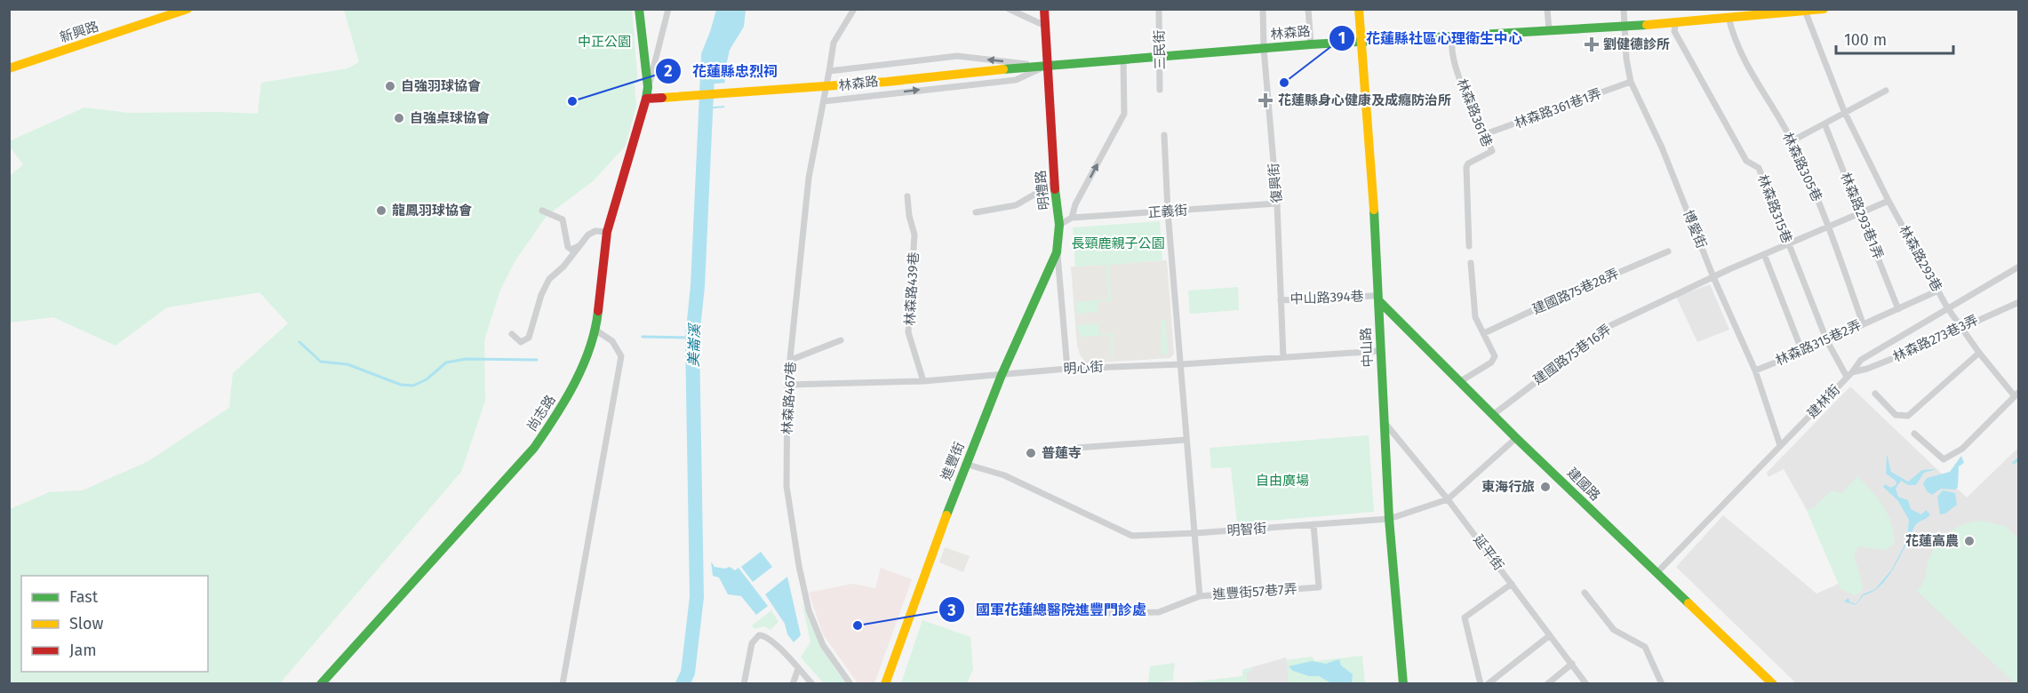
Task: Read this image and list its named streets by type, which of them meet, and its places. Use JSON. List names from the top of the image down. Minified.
{"streets":{"street":["新興路","林森路","三民街","林森路361巷1弄","林森路361巷","林森路305巷","復興街","明禮路","林森路315巷","正義街","林森路293巷1弄","博愛街","林森路293巷","林森路439巷","建國路75巷28弄","中山路394巷","林森路273巷3弄","林森路315巷2弄","中山路","建國路75巷16弄","明心街","林森路467巷","建林街","尚志路","進豐街","建國路","明智街","延平街","進豐街57巷7弄"]},"crossings":[["林森路","三民街"],["林森路","林森路361巷"],["林森路","林森路305巷"],["林森路","復興街"],["林森路","明禮路"],["林森路","林森路315巷"],["林森路","博愛街"],["林森路","林森路293巷"],["林森路","中山路"],["林森路","林森路467巷"],["林森路","尚志路"],["林森路361巷1弄","林森路361巷"],["林森路361巷1弄","博愛街"],["林森路305巷","林森路315巷2弄"],["林森路305巷","建國路75巷16弄"],["復興街","正義街"],["復興街","中山路394巷"],["復興街","明心街"],["明禮路","正義街"],["明禮路","明心街"],["明禮路","進豐街"],["林森路315巷","林森路273巷3弄"],["林森路315巷","林森路315巷2弄"],["林森路315巷","建國路75巷16弄"],["林森路315巷","建林街"],["林森路293巷1弄","林森路315巷2弄"],["林森路293巷1弄","建國路75巷16弄"],["博愛街","林森路315巷2弄"],["博愛街","建國路75巷16弄"],["博愛街","建林街"],["林森路293巷","林森路273巷3弄"],["林森路293巷","林森路315巷2弄"],["林森路293巷","建國路75巷16弄"],["林森路293巷","建林街"],["林森路439巷","明心街"],["中山路394巷","中山路"],["中山路394巷","建國路"],["林森路273巷3弄","建林街"],["中山路","明心街"],["中山路","建國路"],["中山路","明智街"],["中山路","延平街"],["建國路75巷16弄","建國路"],["明心街","林森路467巷"],["明心街","進豐街"],["建林街","建國路"],["進豐街","明智街"],["建國路","明智街"],["明智街","延平街"],["明智街","進豐街57巷7弄"]],"water":["美崙溪"],"parks":["中正公園","長頸鹿親子公園","自由廣場"],"places":{"health":["劉健德診所","花蓮縣身心健康及成癮防治所"],"other":["花蓮縣社區心理衛生中心","自強羽球協會","花蓮縣忠烈祠","自強桌球協會","龍鳳羽球協會","普蓮寺","東海行旅","花蓮高農","國軍花蓮總醫院進豐門診處"]},"legend":["Fast","Slow","Jam"],"scale_bar":"100 m"}
